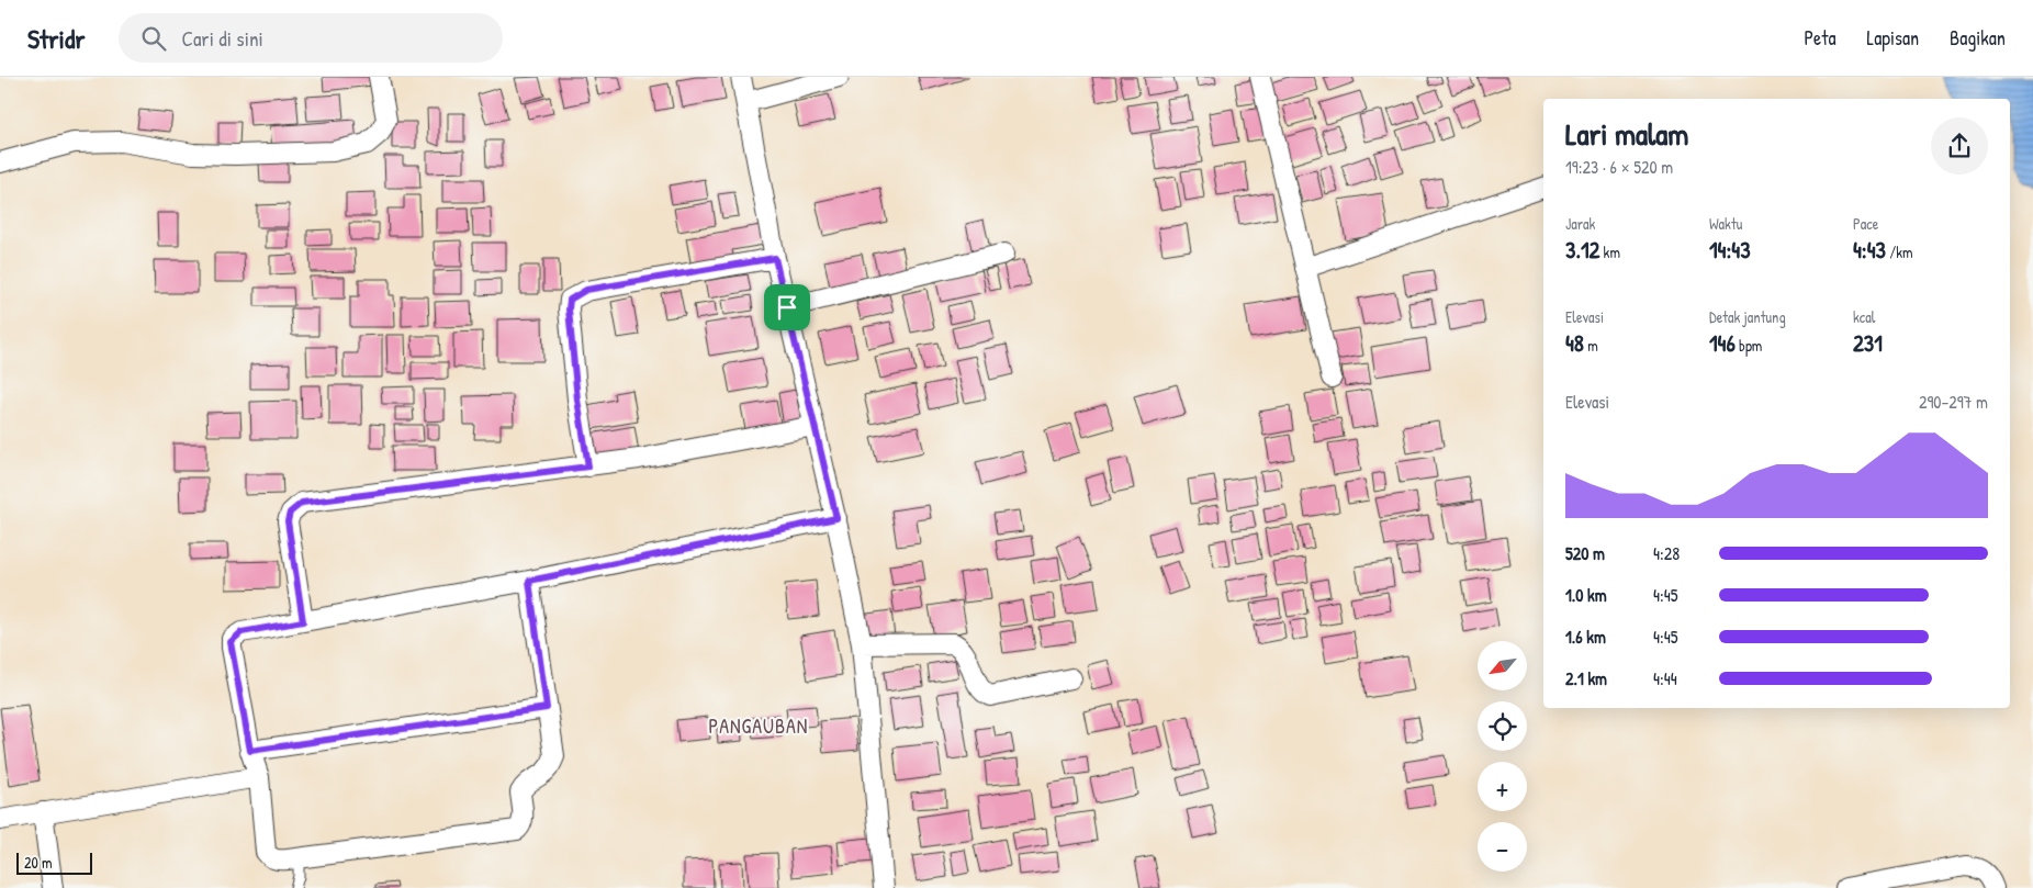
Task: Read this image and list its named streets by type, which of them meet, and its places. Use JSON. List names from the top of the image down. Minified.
{"districts":["PANGAUBAN"],"scale_bar":"20 m","north":"bottom left","page":{"header":"Stridr","search":"Cari di sini","nav":["Peta","Lapisan","Bagikan"],"heading":["Lari malam","19:23 · 6 × 520 m"],"stats":[["Jarak","3.12 km"],["Waktu","14:43"],["Pace","4:43 /km"],["Elevasi","48 m"],["Detak jantung","146 bpm"],["kcal","231"]],"chart":["Elevasi","290–297 m"],"list":[{"name":"520 m","note":"4:28"},{"name":"1.0 km","note":"4:45"},{"name":"1.6 km","note":"4:45"},{"name":"2.1 km","note":"4:44"}],"map_buttons":["+","−"],"scale":"20 m"}}
